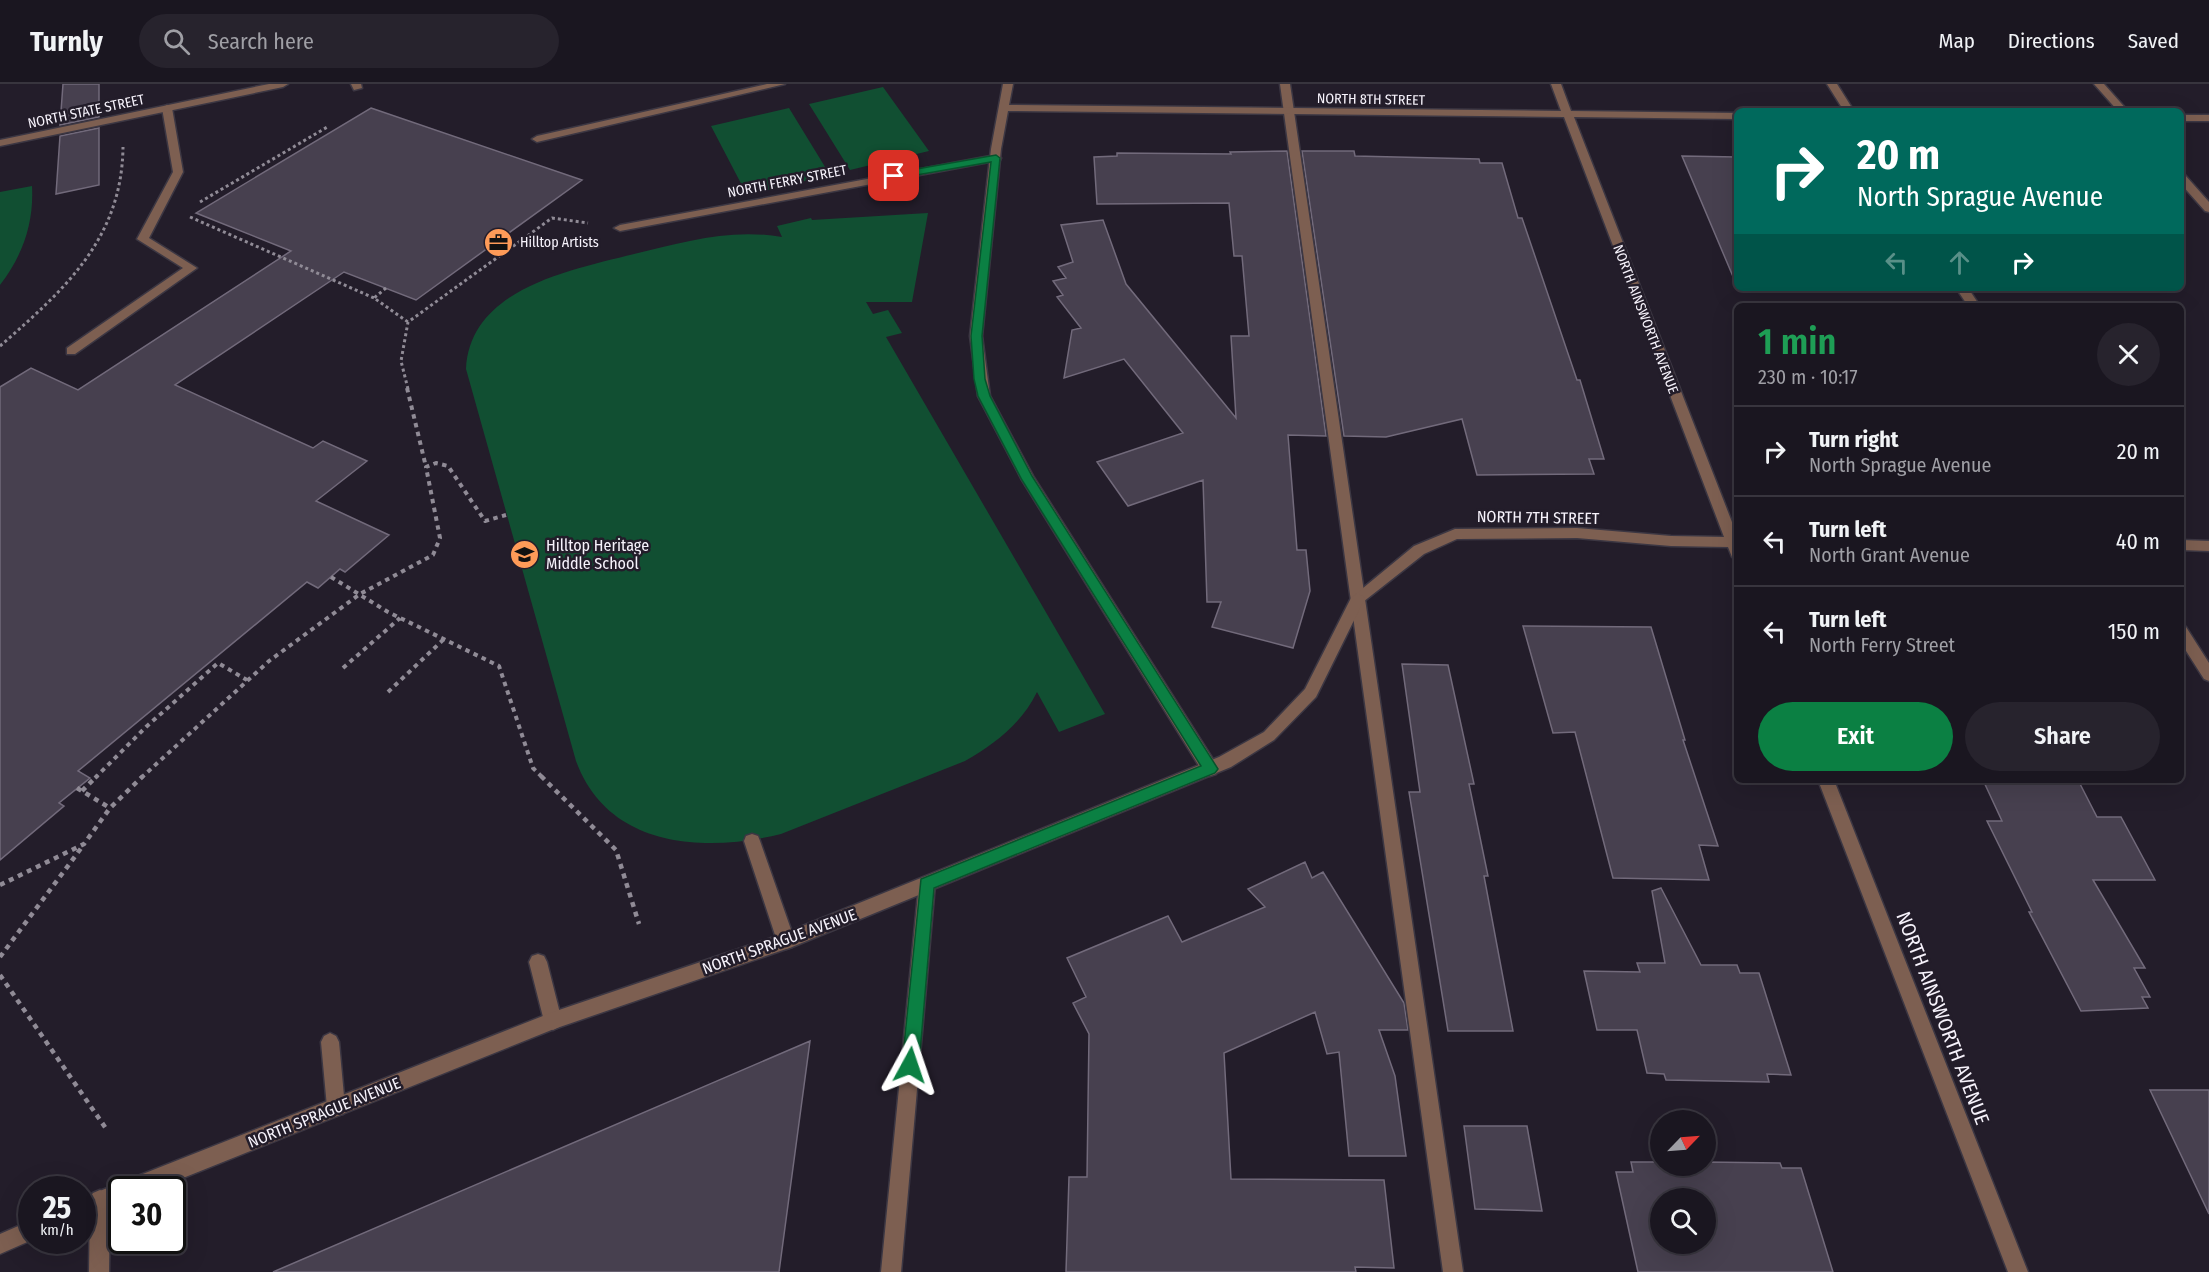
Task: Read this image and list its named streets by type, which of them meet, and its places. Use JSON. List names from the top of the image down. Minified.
{"streets":{"street":["NORTH 8TH STREET","NORTH STATE STREET","NORTH FERRY STREET","NORTH AINSWORTH AVENUE","NORTH 7TH STREET","NORTH SPRAGUE AVENUE"]},"crossings":[["NORTH 8TH STREET","NORTH AINSWORTH AVENUE"],["NORTH 7TH STREET","NORTH SPRAGUE AVENUE"]],"places":{"office":["Hilltop Artists"],"school or university":["Hilltop Heritage Middle School"]},"north":"top right","page":{"header":"Turnly","search":"Search here","nav":["Map","Directions","Saved"],"turn":["20 m","North Sprague Avenue"],"heading":["1 min","230 m · 10:17"],"list":[{"name":"Turn right","note":"North Sprague Avenue","value":"20 m"},{"name":"Turn left","note":"North Grant Avenue","value":"40 m"},{"name":"Turn left","note":"North Ferry Street","value":"150 m"}],"buttons":["Exit","Share"],"speed":"25 km/h","limit":"30"}}
